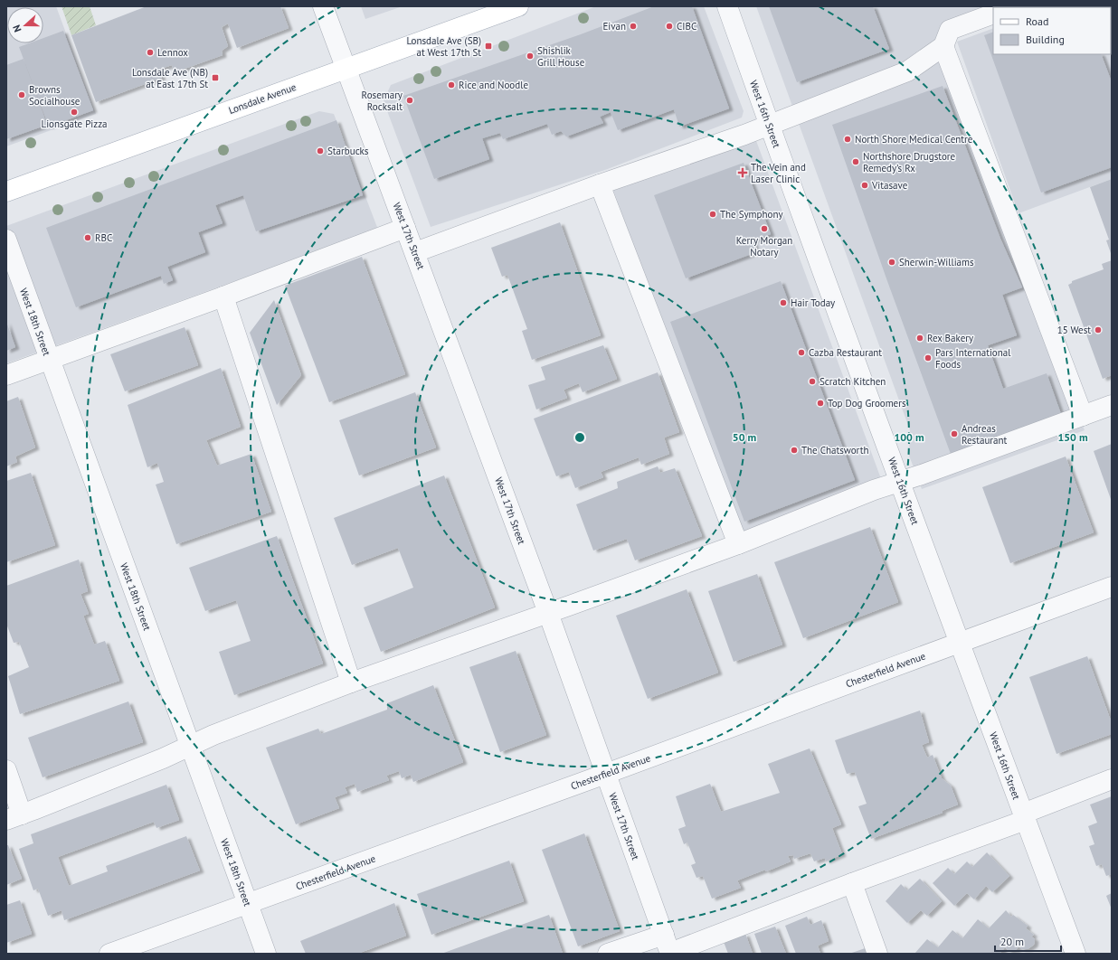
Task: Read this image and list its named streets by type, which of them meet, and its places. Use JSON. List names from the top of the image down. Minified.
{"streets":{"main road":["Lonsdale Avenue"],"street":["West 16th Street","West 17th Street","West 18th Street","Chesterfield Avenue"]},"crossings":[["Lonsdale Avenue","West 17th Street"],["West 16th Street","Chesterfield Avenue"],["West 17th Street","Chesterfield Avenue"],["West 18th Street","Chesterfield Avenue"]],"places":{"other":["Eivan","CIBC","Lennox","Shishlik Grill House","Rice and Noodle","Browns Socialhouse","Rosemary Rocksalt","Lionsgate Pizza","North Shore Medical Centre","Starbucks","Northshore Drugstore Remedy’s Rx","Vitasave","The Symphony","Kerry Morgan Notary","RBC","Sherwin-Williams","Hair Today","15 West","Rex Bakery","Cazba Restaurant","Pars International Foods","Scratch Kitchen","Top Dog Groomers","Andreas Restaurant","The Chatsworth"],"transit":["Lonsdale Ave (SB) at West 17th St","Lonsdale Ave (NB) at East 17th St"],"health":["The Vein and Laser Clinic"]},"legend":["Road","Building"],"scale_bar":"20 m","north":"left","rings":["50 m","100 m","150 m"]}
